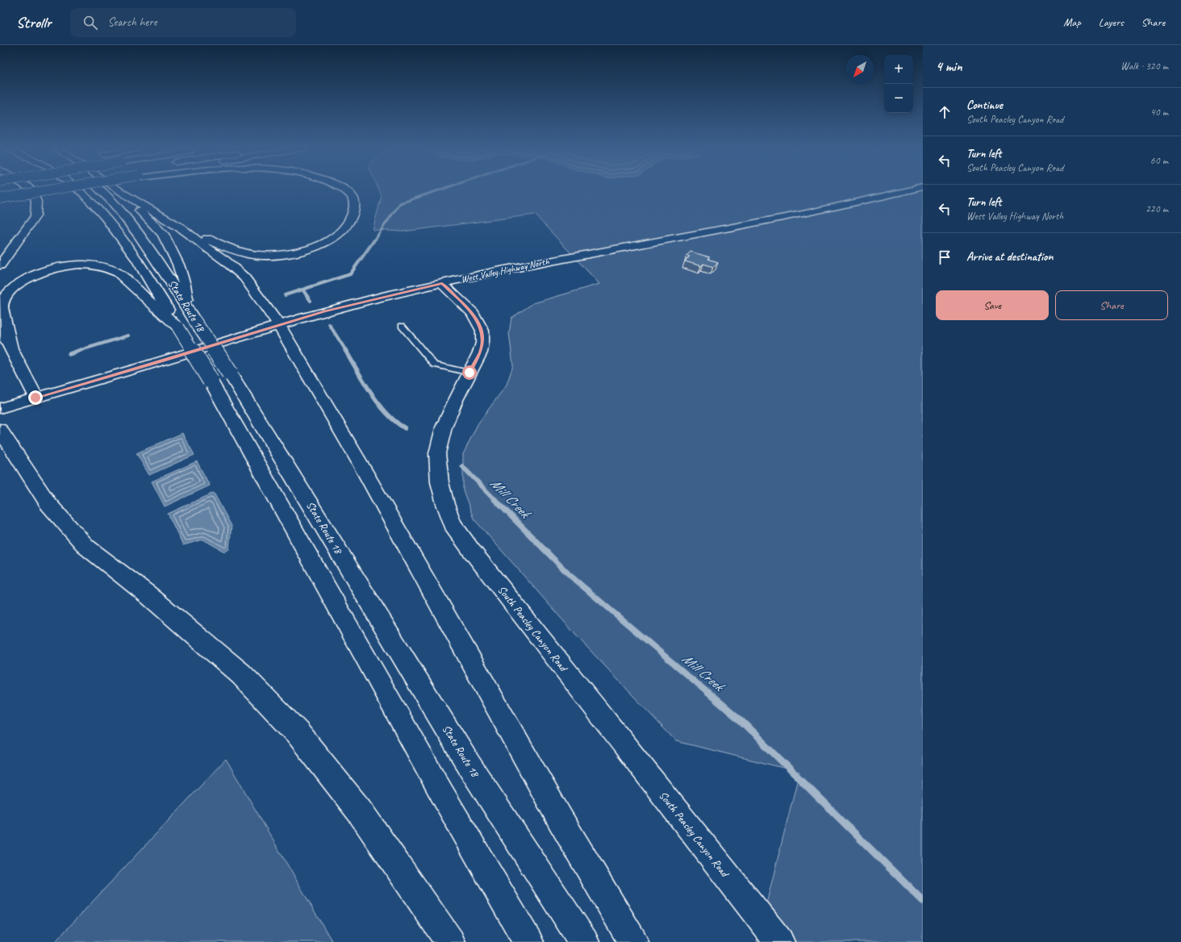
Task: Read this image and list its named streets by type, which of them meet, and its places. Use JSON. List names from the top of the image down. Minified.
{"streets":{"main road":["West Valley Highway North","State Route 18","South Peasley Canyon Road"]},"crossings":[["West Valley Highway North","South Peasley Canyon Road"]],"water":["Mill Creek"],"north":"bottom left","page":{"header":"Strollr","search":"Search here","nav":["Map","Layers","Share"],"heading":["4 min","Walk · 320 m"],"map_buttons":["+","−"],"list":[["Continue","South Peasley Canyon Road","40 m"],["Turn left","South Peasley Canyon Road","60 m"],["Turn left","West Valley Highway North","220 m"],"Arrive at destination"],"buttons":["Save","Share"]}}
